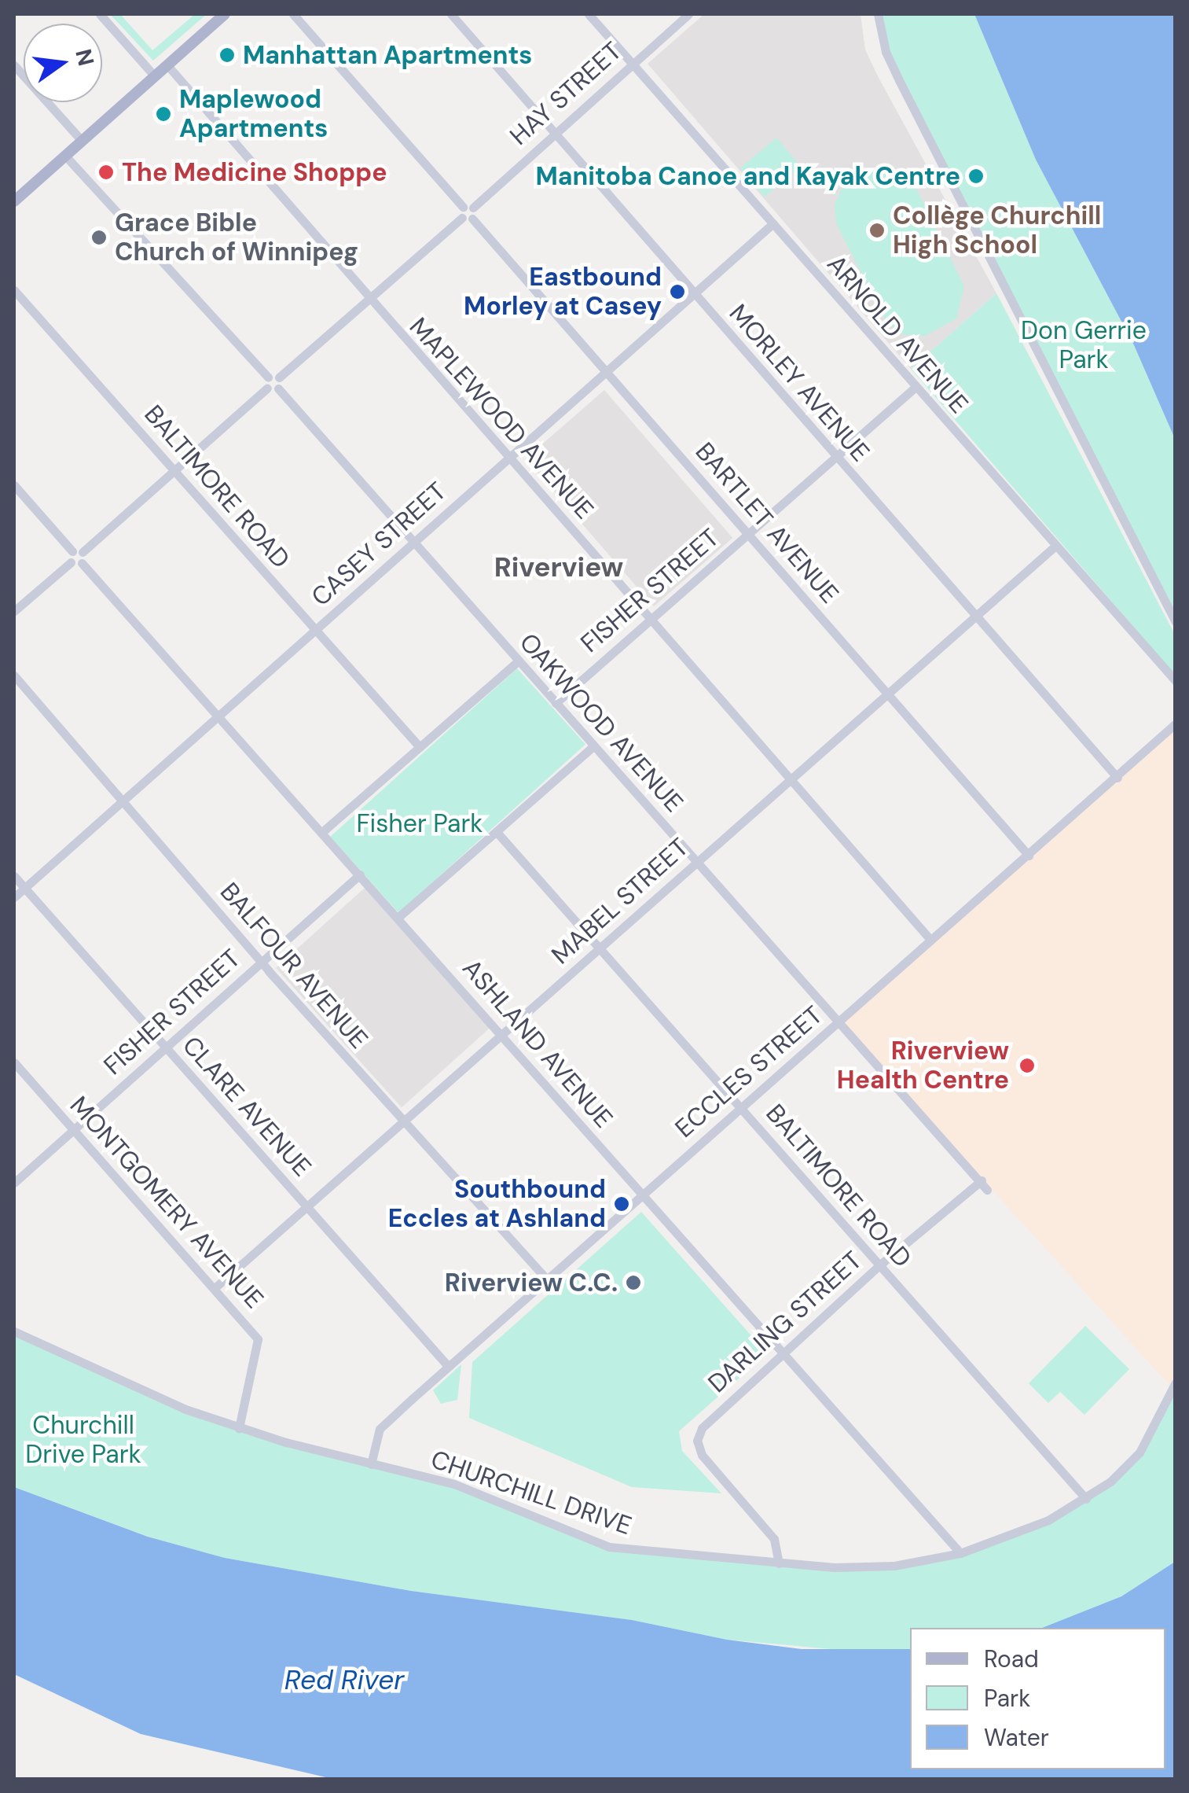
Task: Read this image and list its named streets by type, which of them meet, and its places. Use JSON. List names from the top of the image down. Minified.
{"streets":{"street":["HAY STREET","ARNOLD AVENUE","MORLEY AVENUE","MAPLEWOOD AVENUE","BALTIMORE ROAD","BARTLET AVENUE","CASEY STREET","FISHER STREET","OAKWOOD AVENUE","MABEL STREET","BALFOUR AVENUE","ASHLAND AVENUE","ECCLES STREET","CLARE AVENUE","MONTGOMERY AVENUE","DARLING STREET","CHURCHILL DRIVE"]},"crossings":[["HAY STREET","ARNOLD AVENUE"],["HAY STREET","MORLEY AVENUE"],["HAY STREET","MAPLEWOOD AVENUE"],["HAY STREET","BALTIMORE ROAD"],["HAY STREET","BARTLET AVENUE"],["HAY STREET","OAKWOOD AVENUE"],["HAY STREET","ASHLAND AVENUE"],["ARNOLD AVENUE","CASEY STREET"],["ARNOLD AVENUE","FISHER STREET"],["ARNOLD AVENUE","MABEL STREET"],["MORLEY AVENUE","CASEY STREET"],["MORLEY AVENUE","FISHER STREET"],["MORLEY AVENUE","MABEL STREET"],["MORLEY AVENUE","ECCLES STREET"],["MAPLEWOOD AVENUE","CASEY STREET"],["MAPLEWOOD AVENUE","FISHER STREET"],["MAPLEWOOD AVENUE","MABEL STREET"],["MAPLEWOOD AVENUE","ECCLES STREET"],["BALTIMORE ROAD","CASEY STREET"],["BALTIMORE ROAD","MABEL STREET"],["BALTIMORE ROAD","ECCLES STREET"],["BALTIMORE ROAD","DARLING STREET"],["BALTIMORE ROAD","CHURCHILL DRIVE"],["BARTLET AVENUE","CASEY STREET"],["BARTLET AVENUE","FISHER STREET"],["BARTLET AVENUE","MABEL STREET"],["BARTLET AVENUE","ECCLES STREET"],["CASEY STREET","OAKWOOD AVENUE"],["CASEY STREET","BALFOUR AVENUE"],["CASEY STREET","ASHLAND AVENUE"],["CASEY STREET","CLARE AVENUE"],["FISHER STREET","OAKWOOD AVENUE"],["FISHER STREET","BALFOUR AVENUE"],["FISHER STREET","ASHLAND AVENUE"],["FISHER STREET","CLARE AVENUE"],["FISHER STREET","MONTGOMERY AVENUE"],["OAKWOOD AVENUE","MABEL STREET"],["OAKWOOD AVENUE","ECCLES STREET"],["OAKWOOD AVENUE","DARLING STREET"],["MABEL STREET","BALFOUR AVENUE"],["MABEL STREET","ASHLAND AVENUE"],["MABEL STREET","CLARE AVENUE"],["MABEL STREET","MONTGOMERY AVENUE"],["BALFOUR AVENUE","ECCLES STREET"],["ASHLAND AVENUE","ECCLES STREET"],["ASHLAND AVENUE","DARLING STREET"],["ASHLAND AVENUE","CHURCHILL DRIVE"],["ECCLES STREET","CLARE AVENUE"],["ECCLES STREET","CHURCHILL DRIVE"],["MONTGOMERY AVENUE","CHURCHILL DRIVE"],["DARLING STREET","CHURCHILL DRIVE"]],"districts":["Riverview"],"water":["Red River"],"parks":["Don Gerrie Park","Fisher Park","Churchill Drive Park"],"places":["Manhattan Apartments","Maplewood Apartments","The Medicine Shoppe","Manitoba Canoe and Kayak Centre","Collège Churchill High School","Grace Bible Church of Winnipeg","Eastbound Morley at Casey","Riverview Health Centre","Southbound Eccles at Ashland","Riverview C.C."],"legend":["Road","Park","Water"],"north":"right"}
